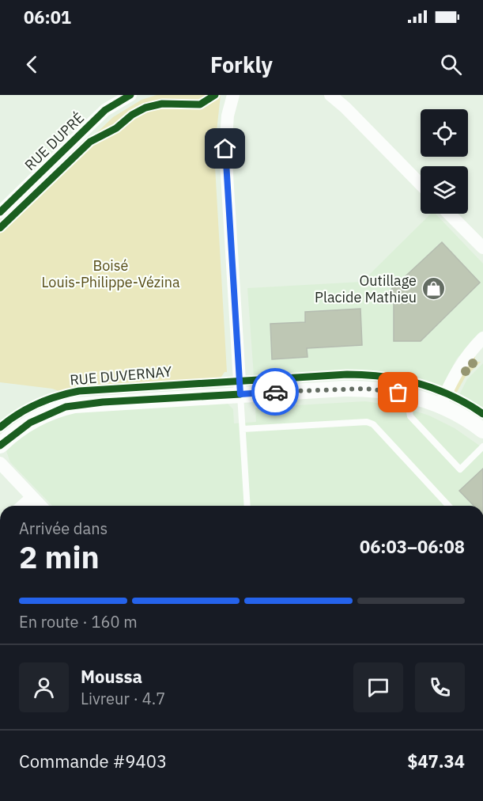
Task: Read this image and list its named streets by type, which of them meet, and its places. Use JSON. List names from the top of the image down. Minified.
{"streets":{"street":["RUE DUPRÉ","RUE DUVERNAY"]},"parks":["Boisé Louis-Philippe-Vézina"],"places":{"shop":["Outillage Placide Mathieu"]},"page":{"status":"06:01","header":"Forkly","heading":["2 min","Arrivée dans","06:03–06:08"],"panel":["Moussa","Livreur · 4.7","Commande #9403","$47.34"],"bar":"En route · 160 m"}}
